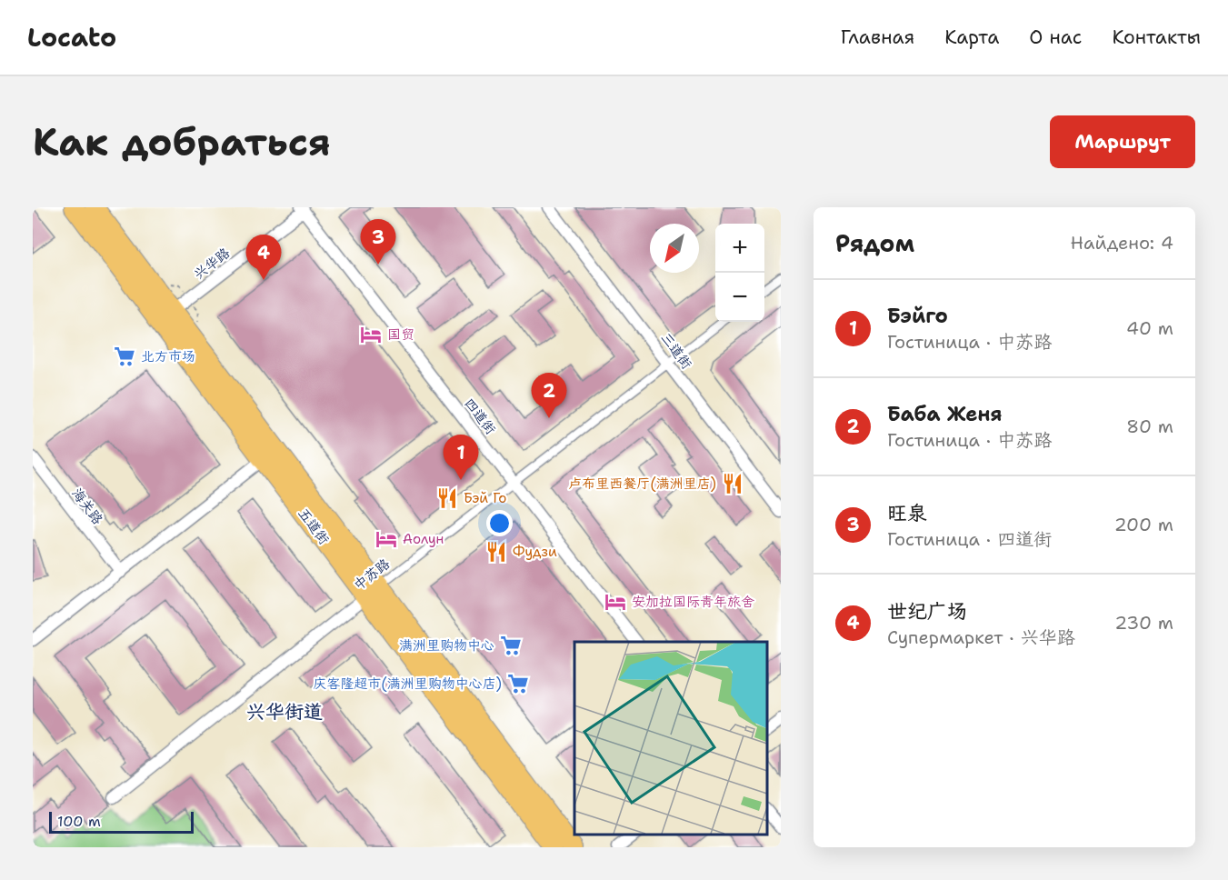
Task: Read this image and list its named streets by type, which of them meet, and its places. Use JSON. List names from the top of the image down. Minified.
{"streets":{"highway":["五道街"],"street":["兴华路","三道街","四道街","海关路","中苏路"]},"crossings":[["兴华路","四道街"],["兴华路","五道街"],["三道街","中苏路"],["四道街","中苏路"],["五道街","中苏路"]],"districts":["兴华街道"],"places":{"hotel":["国贸","Аолун","安加拉国际青年旅舍"],"supermarket":["北方市场","满洲里购物中心","庆客隆超市(满洲里购物中心店)"],"restaurant":["卢布里西餐厅(满洲里店)","Бэй Го","Фудзи"]},"scale_bar":"100 m","north":"bottom left","page":{"header":"Locato","nav":["Главная","Карта","О нас","Контакты"],"buttons":"Маршрут","title":"Как добраться","heading":["Рядом","Найдено: 4"],"pins":["3","4","2","1"],"map_buttons":["+","−"],"list":[{"mark":"1","name":"Бэйго","note":"Гостиница · 中苏路","value":"40 m"},{"mark":"2","name":"Баба Женя","note":"Гостиница · 中苏路","value":"80 m"},{"mark":"3","name":"旺泉","note":"Гостиница · 四道街","value":"200 m"},{"mark":"4","name":"世纪广场","note":"Супермаркет · 兴华路","value":"230 m"}],"scale":"100 m"}}
